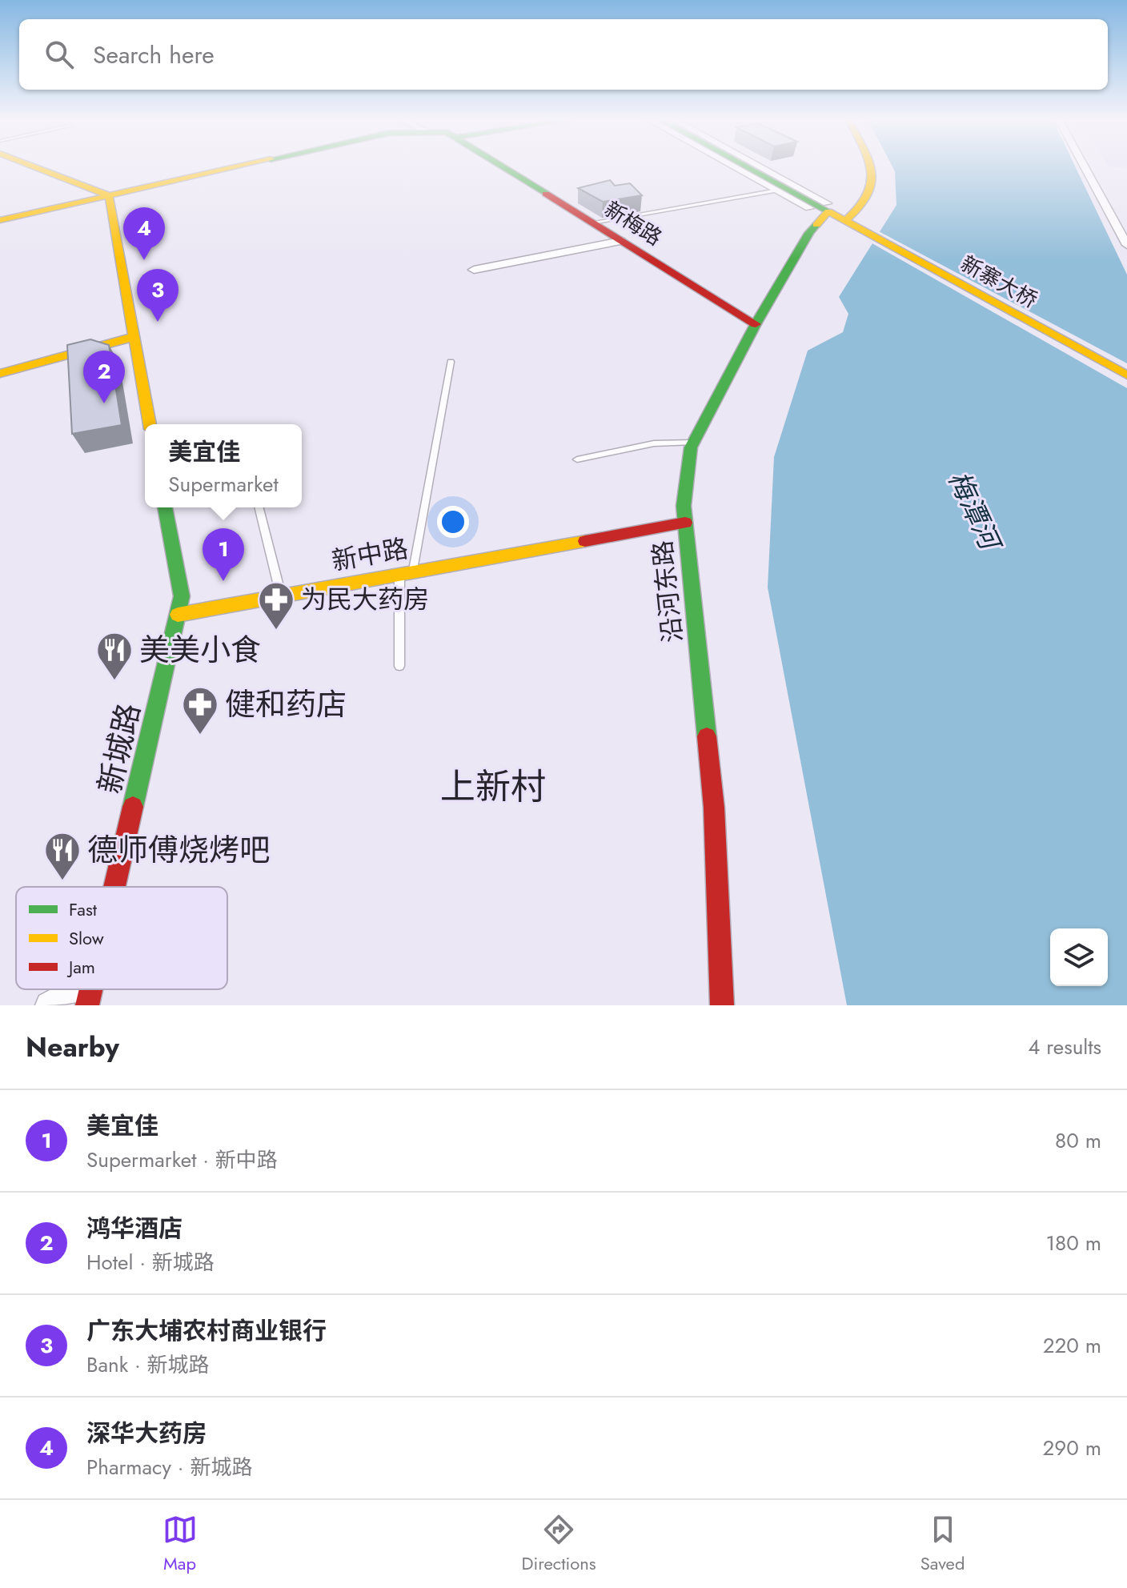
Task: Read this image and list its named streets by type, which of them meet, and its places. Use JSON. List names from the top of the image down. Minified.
{"streets":{"main road":["新梅路","新寨大桥","新中路","沿河东路","新城路"]},"crossings":[["新梅路","沿河东路"],["新寨大桥","沿河东路"],["新中路","沿河东路"],["新中路","新城路"]],"districts":["上新村"],"water":["梅潭河"],"places":{"pharmacy":["为民大药房","健和药店"],"restaurant":["美美小食","德师傅烧烤吧"]},"legend":["Fast","Slow","Jam"],"page":{"search":"Search here","pins":["4","3","2","1"],"popup":["美宜佳","Supermarket"],"heading":["Nearby","4 results"],"list":[{"mark":"1","name":"美宜佳","note":"Supermarket · 新中路","value":"80 m"},{"mark":"2","name":"鸿华酒店","note":"Hotel · 新城路","value":"180 m"},{"mark":"3","name":"广东大埔农村商业银行","note":"Bank · 新城路","value":"220 m"},{"mark":"4","name":"深华大药房","note":"Pharmacy · 新城路","value":"290 m"}],"nav":["Map","Directions","Saved"]}}
